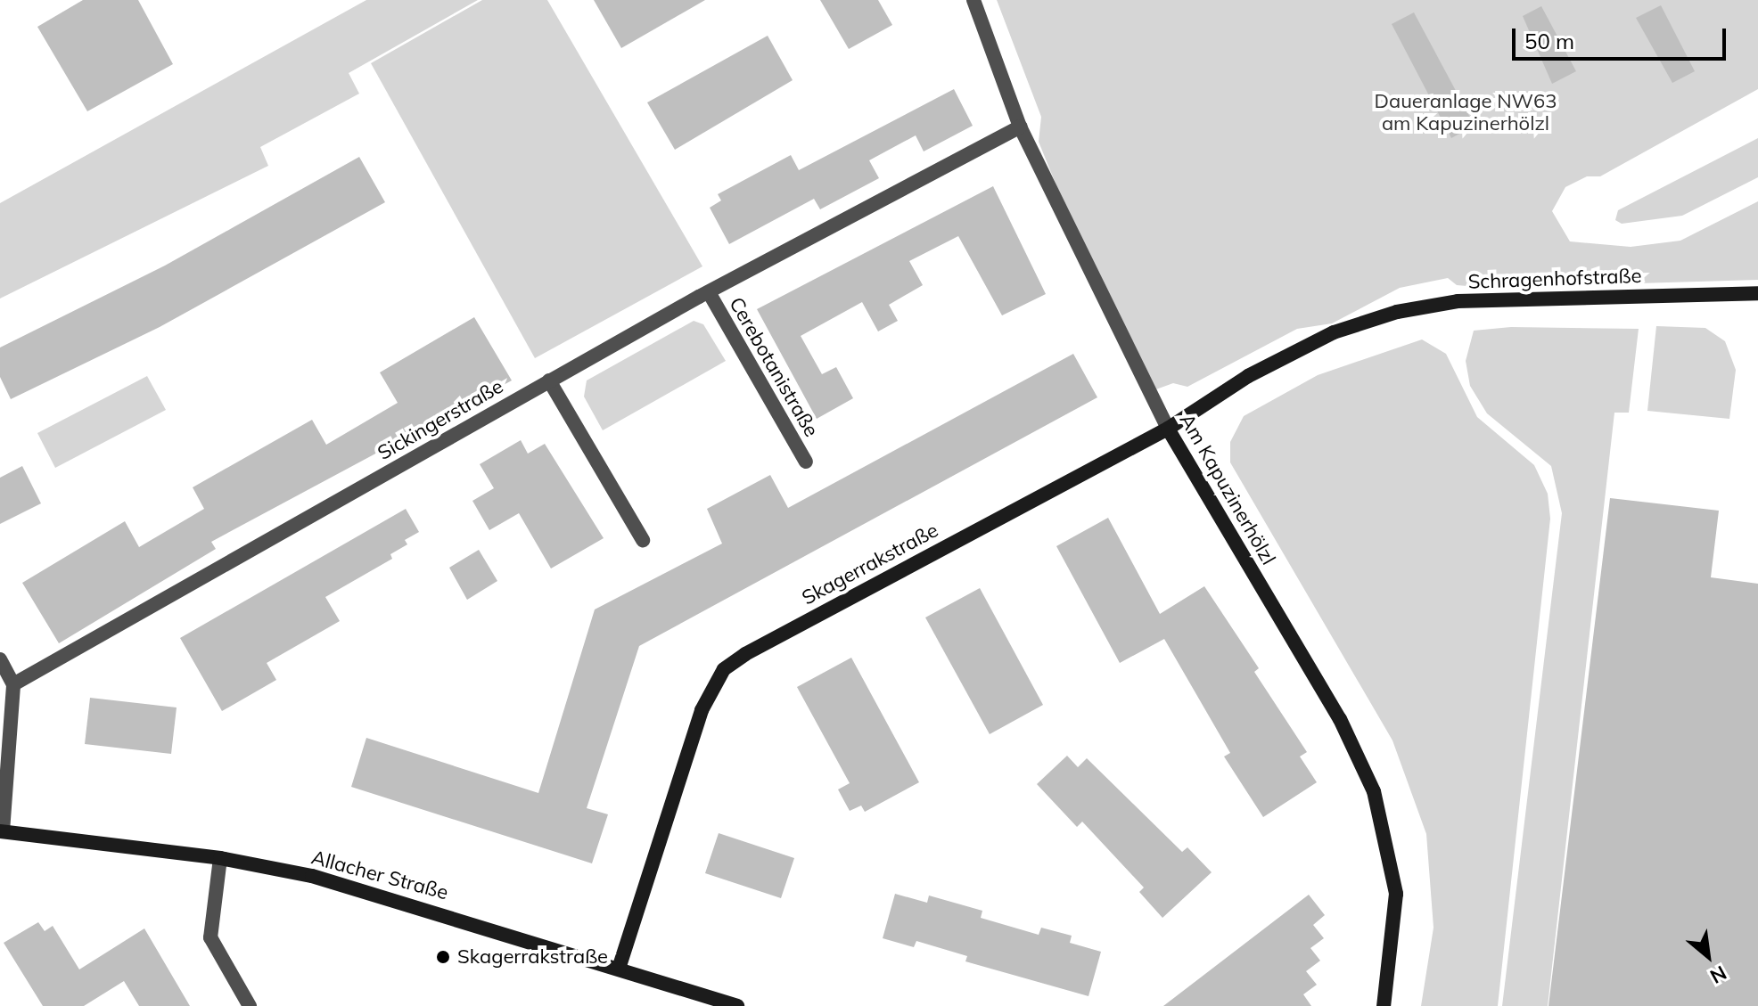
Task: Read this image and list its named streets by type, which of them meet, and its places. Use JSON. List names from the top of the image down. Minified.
{"streets":{"street":["Schragenhofstraße","Cerebotanistraße","Sickingerstraße","Am Kapuzinerhölzl","Skagerrakstraße","Allacher Straße"]},"crossings":[["Schragenhofstraße","Am Kapuzinerhölzl"],["Schragenhofstraße","Skagerrakstraße"],["Cerebotanistraße","Sickingerstraße"],["Sickingerstraße","Am Kapuzinerhölzl"],["Am Kapuzinerhölzl","Skagerrakstraße"],["Skagerrakstraße","Allacher Straße"]],"parks":["Daueranlage NW63 am Kapuzinerhölzl"],"places":["Skagerrakstraße"],"scale_bar":"50 m","north":"bottom right"}
